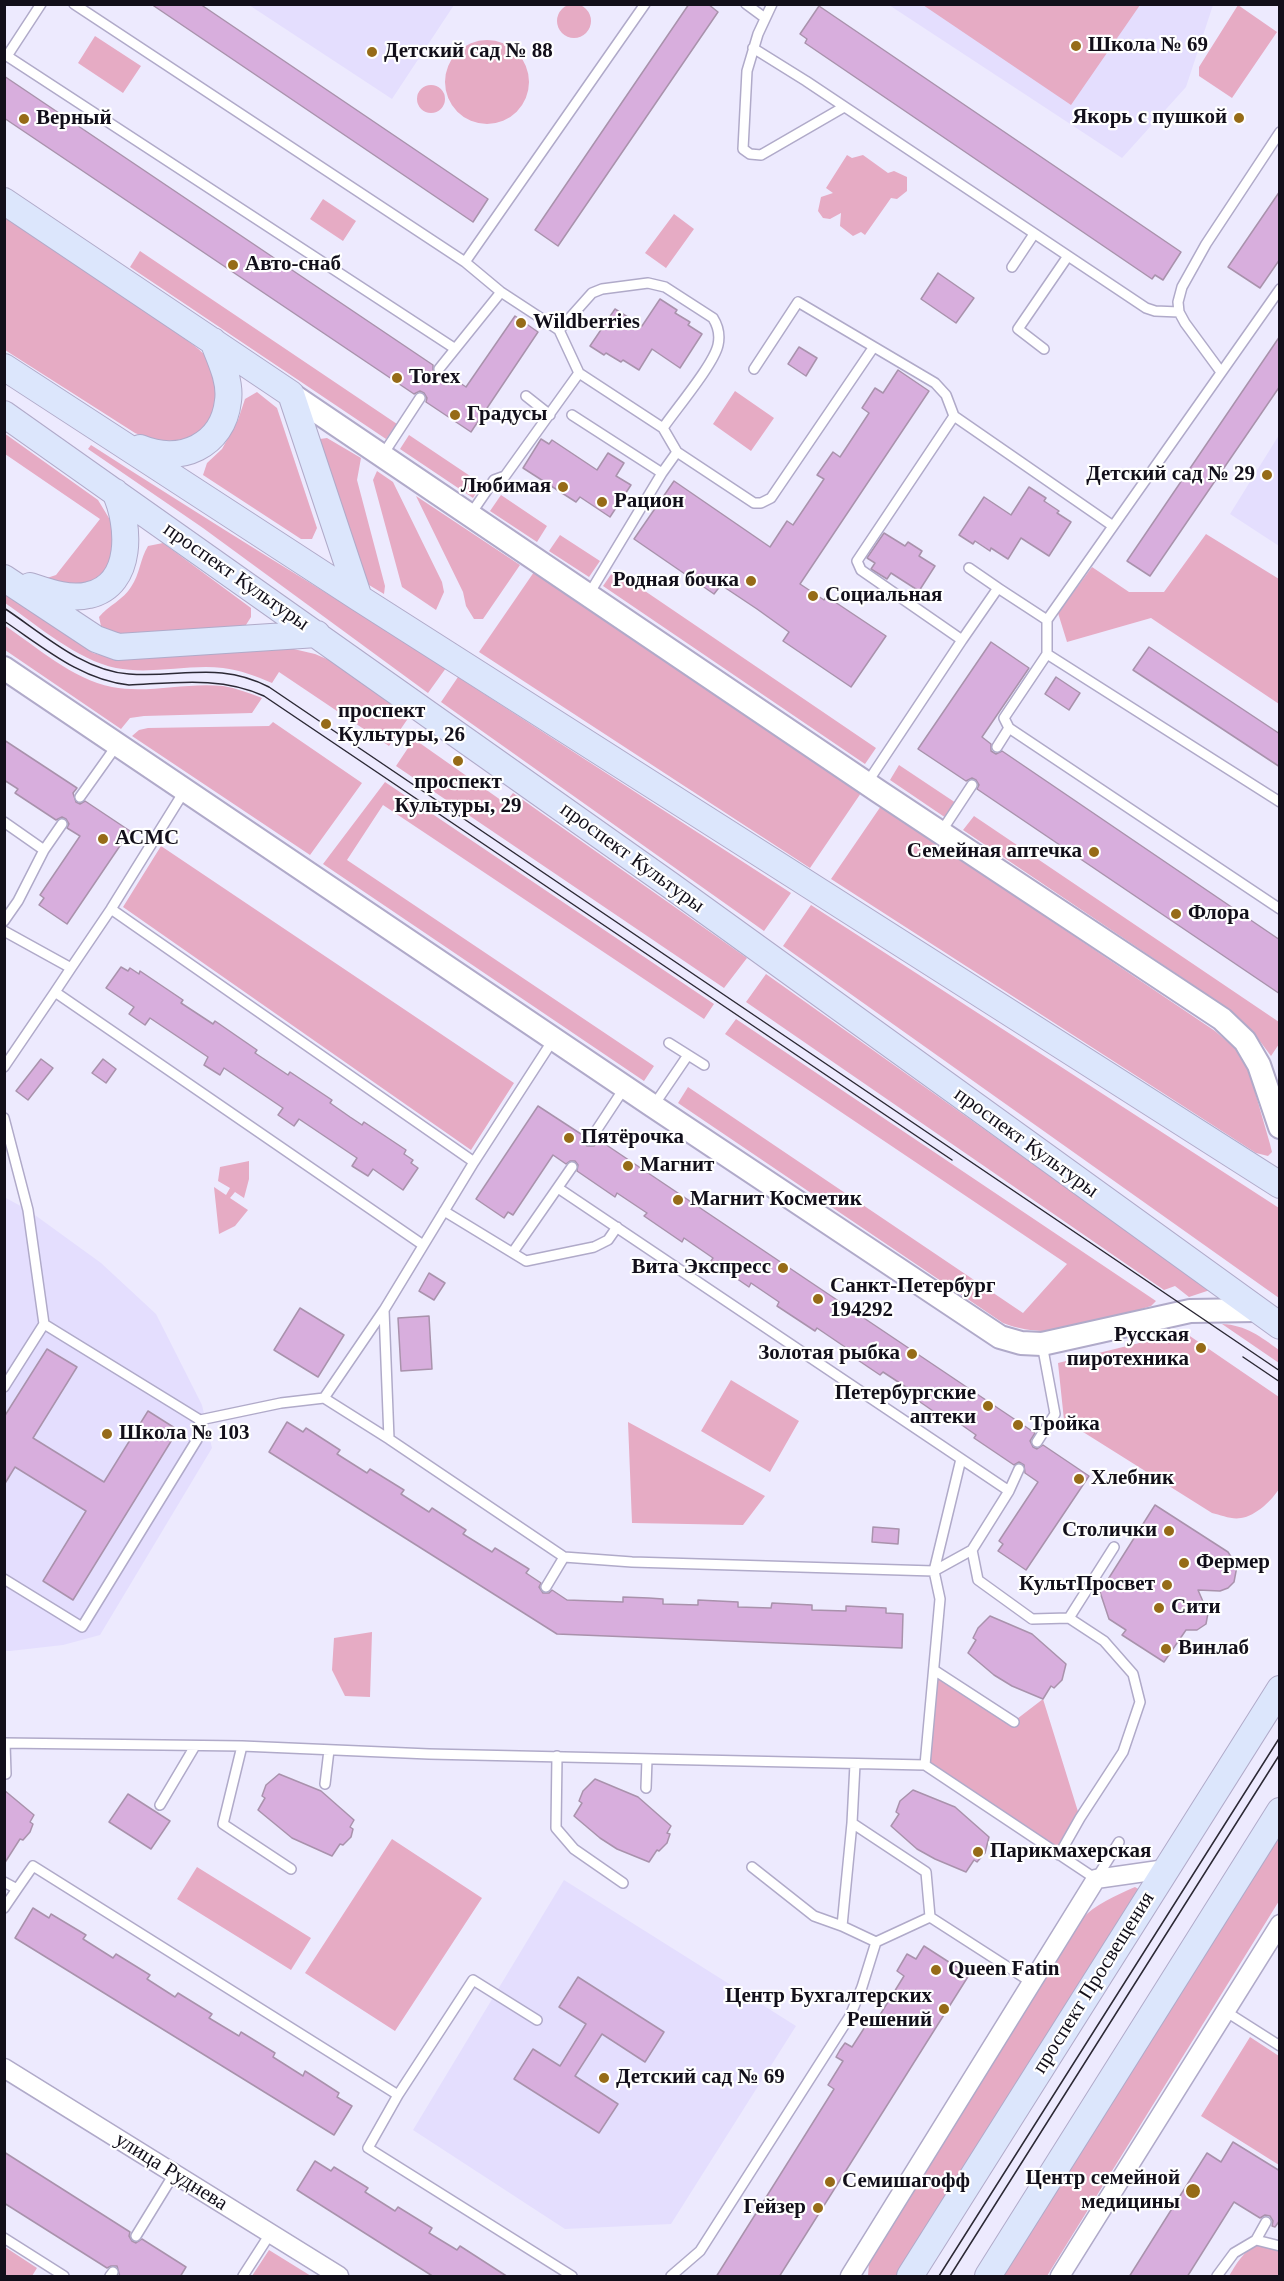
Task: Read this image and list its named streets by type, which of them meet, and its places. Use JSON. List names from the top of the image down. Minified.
{"streets":{"main road":["проспект Культуры","проспект Просвещения"],"street":["улица Руднева"]},"places":["Школа № 69","Детский сад № 88","Якорь с пушкой","Верный","Авто-снаб","Wildberries","Torex","Градусы","Детский сад № 29","Любимая","Рацион","Родная бочка","Социальная","проспект Культуры, 26","проспект Культуры, 29","АСМС","Семейная аптечка","Флора","Пятёрочка","Магнит","Магнит Косметик","Вита Экспресс","Санкт-Петербург 194292","Русская пиротехника","Золотая рыбка","Петербургские аптеки","Тройка","Школа № 103","Хлебник","Столички","Фермер","КультПросвет","Сити","Винлаб","Парикмахерская","Queen Fatin","Центр Бухгалтерских Решений","Детский сад № 69","Семишагофф","Центр семейной медицины","Гейзер"]}
